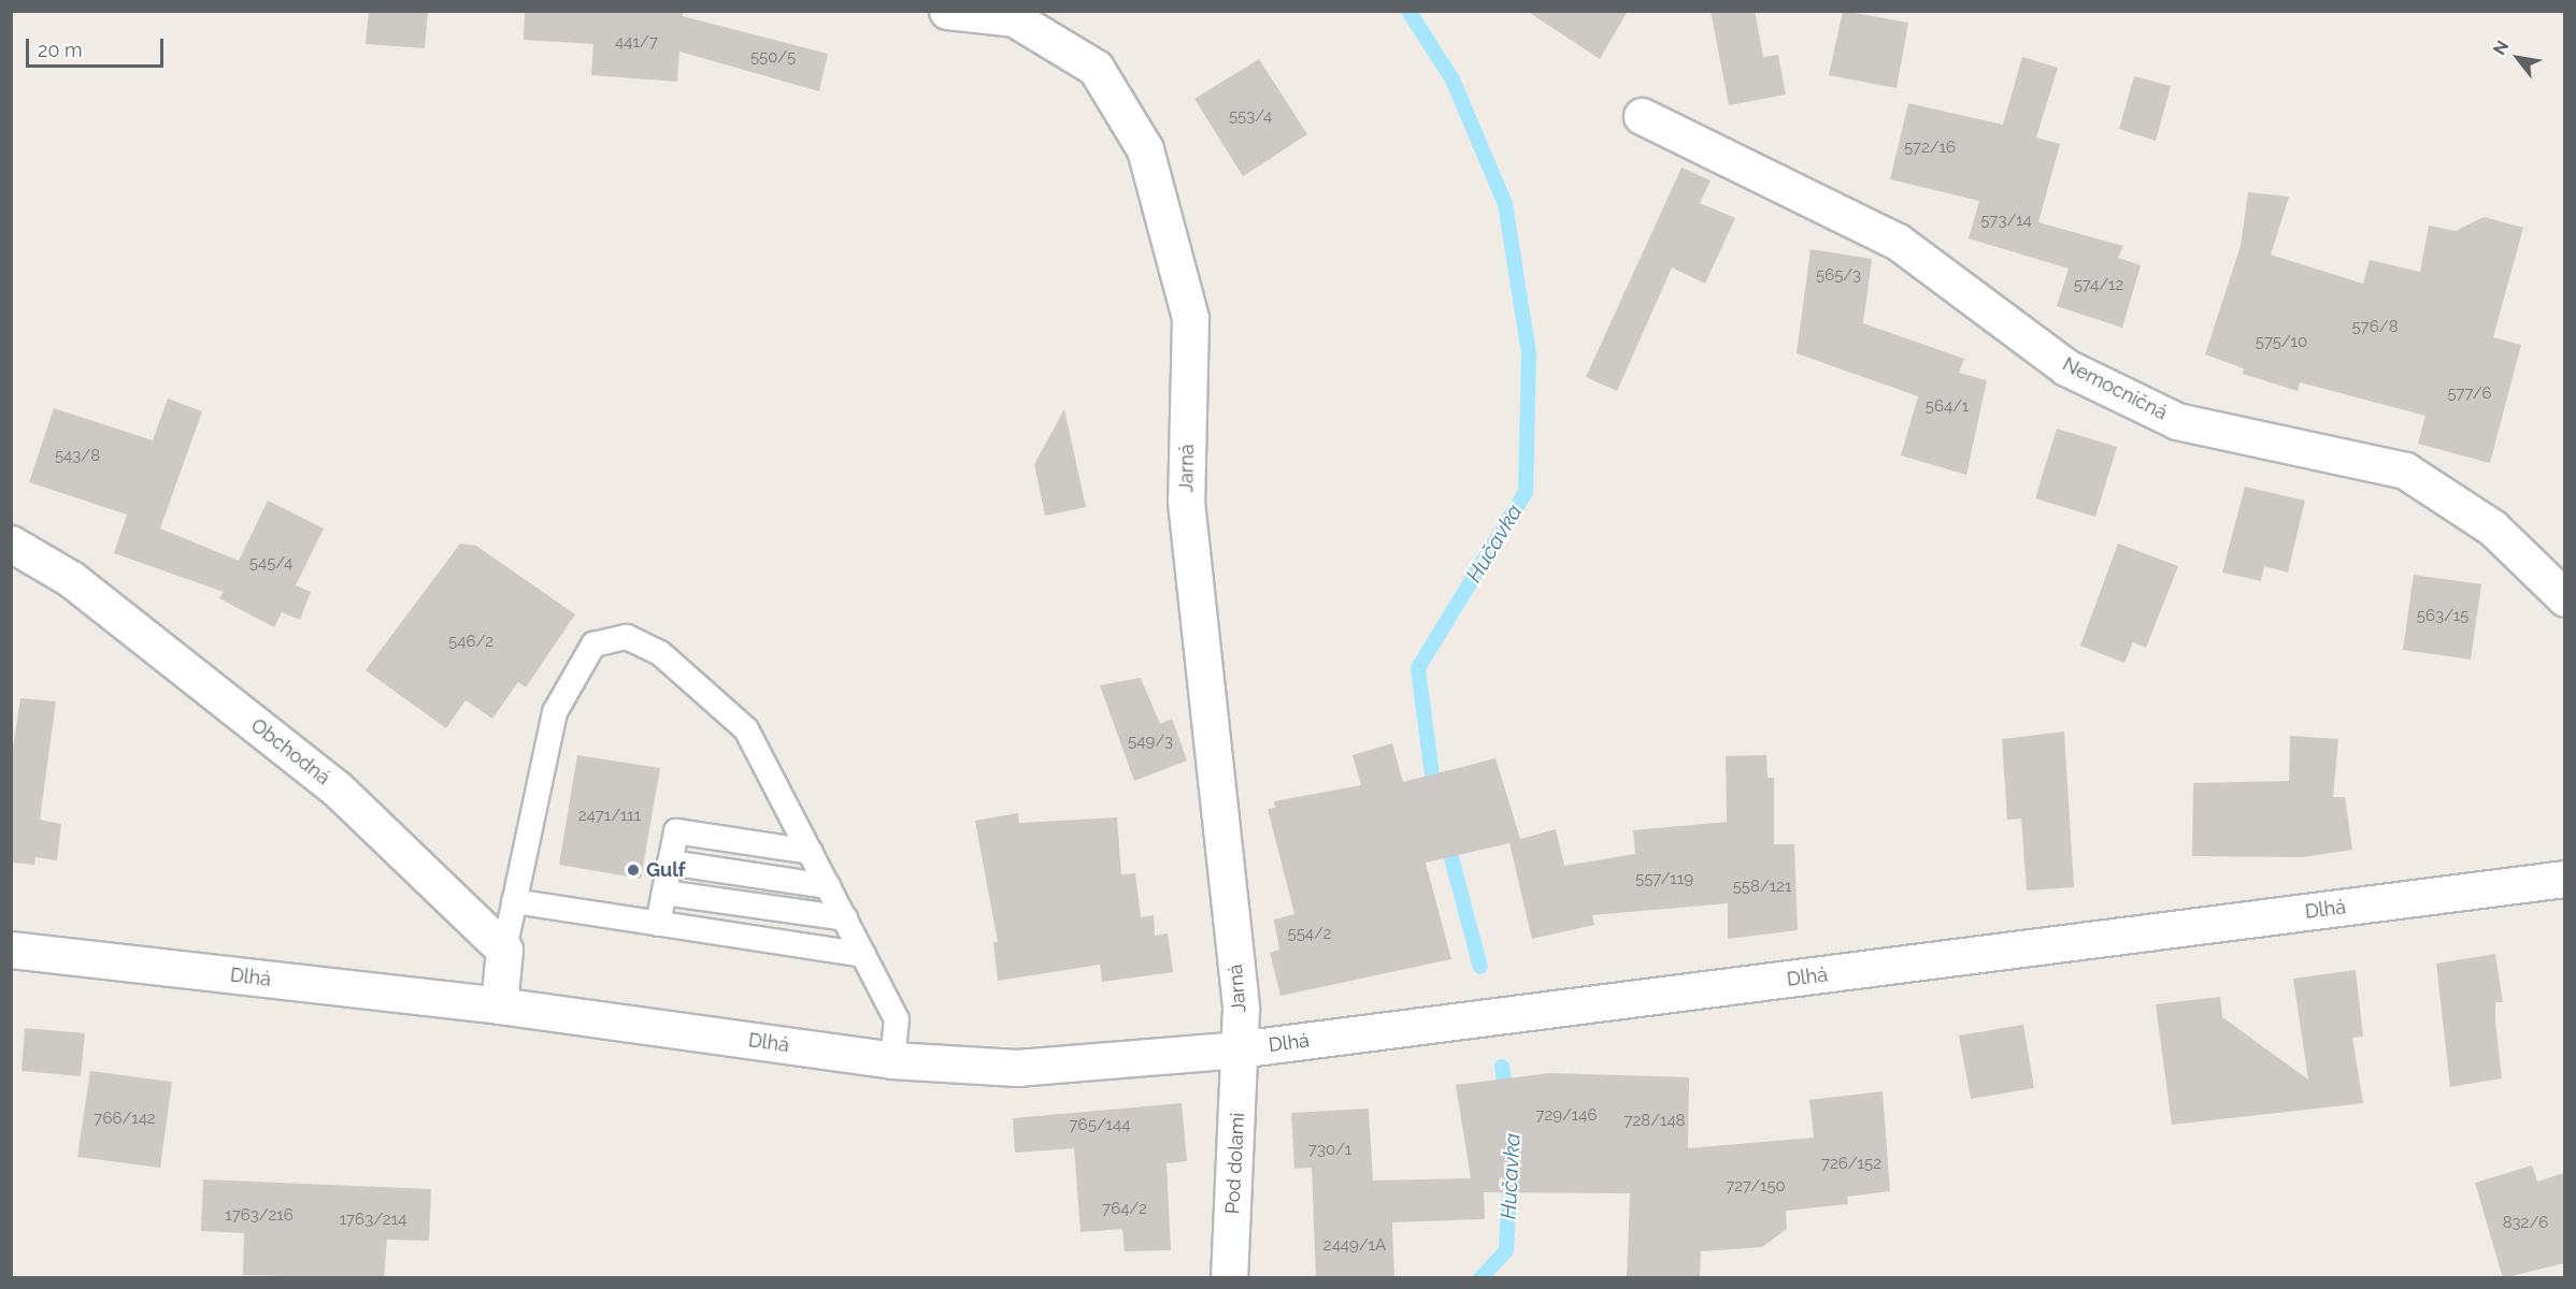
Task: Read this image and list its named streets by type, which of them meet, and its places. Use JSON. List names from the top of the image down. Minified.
{"streets":{"street":["Nemocničná","Jarná","Obchodná","Dlhá","Pod dolami"]},"crossings":[["Jarná","Dlhá"],["Jarná","Pod dolami"],["Dlhá","Pod dolami"]],"water":["Hučavka"],"places":["Gulf"],"house_numbers":["441/7","550/5","553/4","572/16","573/14","565/3","574/12","576/8","575/10","577/6","564/1","543/8","545/4","563/15","546/2","549/3","2471/111","557/119","558/121","554/2","729/146","766/142","728/148","765/144","730/1","726/152","727/150","764/2","1763/216","1763/214","832/6","2449/1A"],"scale_bar":"20 m","north":"top left"}
